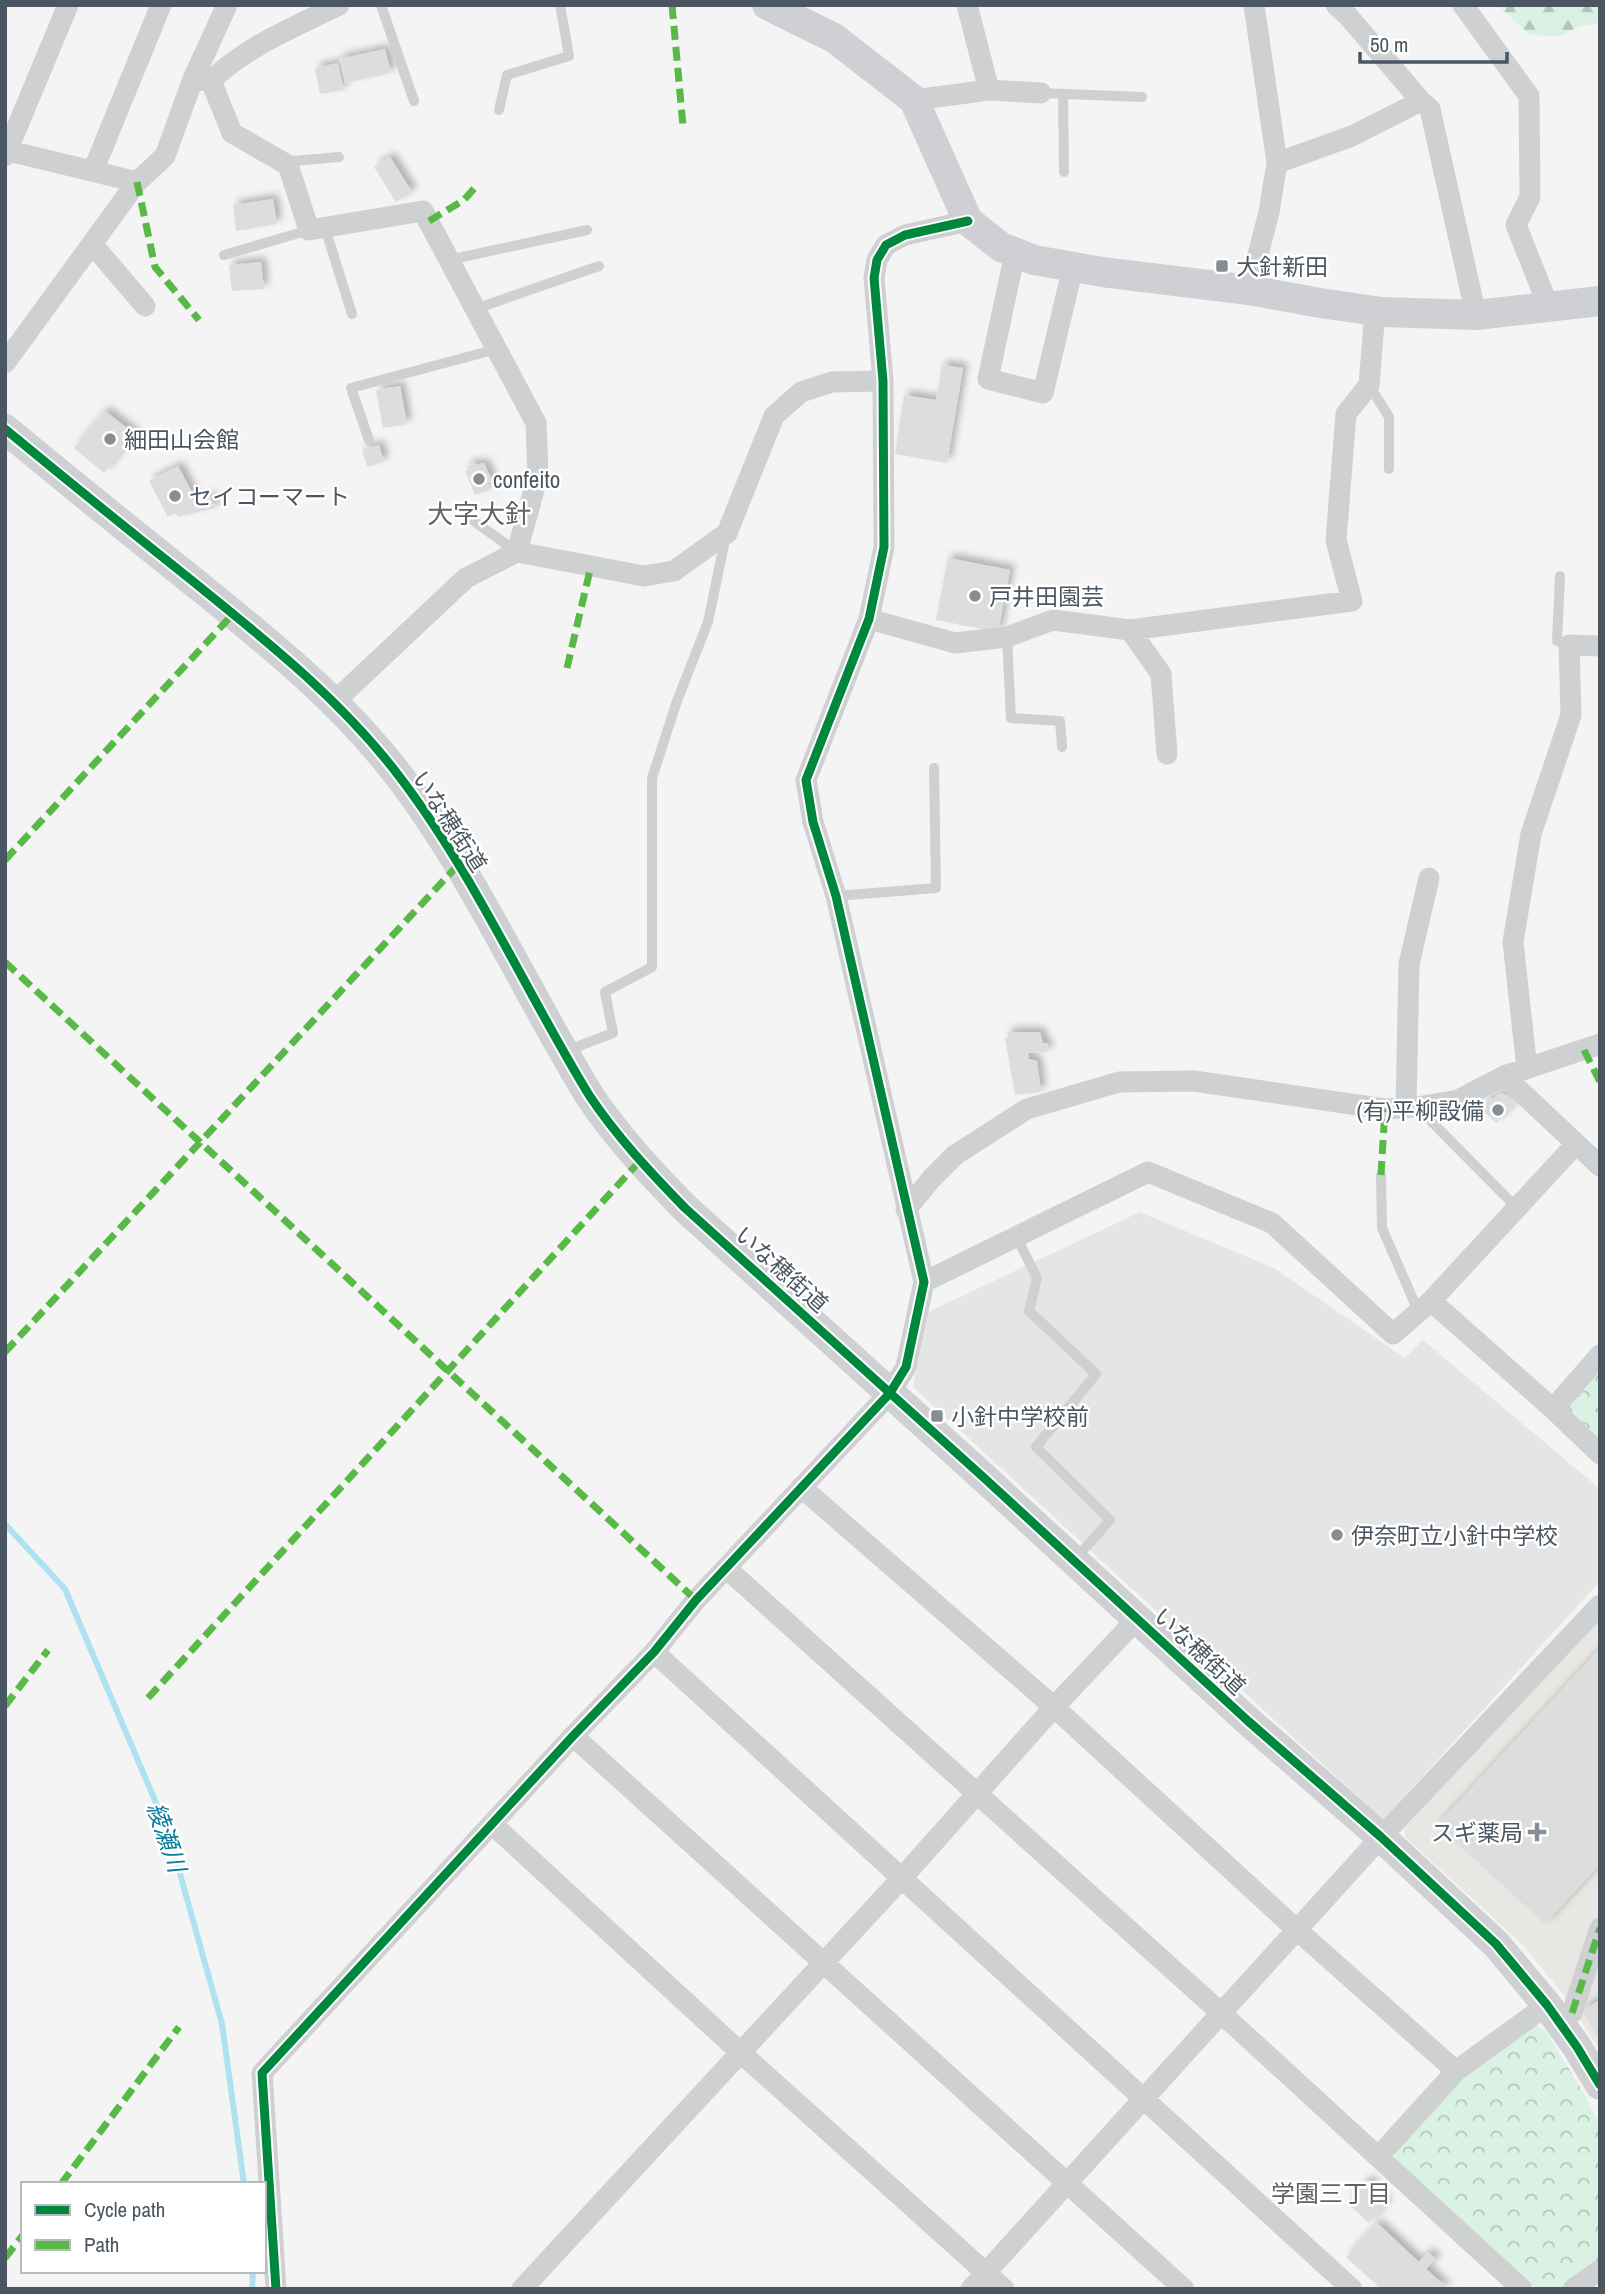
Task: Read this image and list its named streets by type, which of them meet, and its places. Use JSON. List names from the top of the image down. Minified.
{"streets":{"street":["いな穂街道"]},"districts":["大字大針","学園三丁目"],"water":["綾瀬川"],"places":{"transit":["大針新田","小針中学校前"],"other":["細田山会館","confeito","セイコーマート","戸井田園芸","(有)平柳設備","伊奈町立小針中学校"],"health":["スギ薬局"]},"legend":["Cycle path","Path"],"scale_bar":"50 m"}
